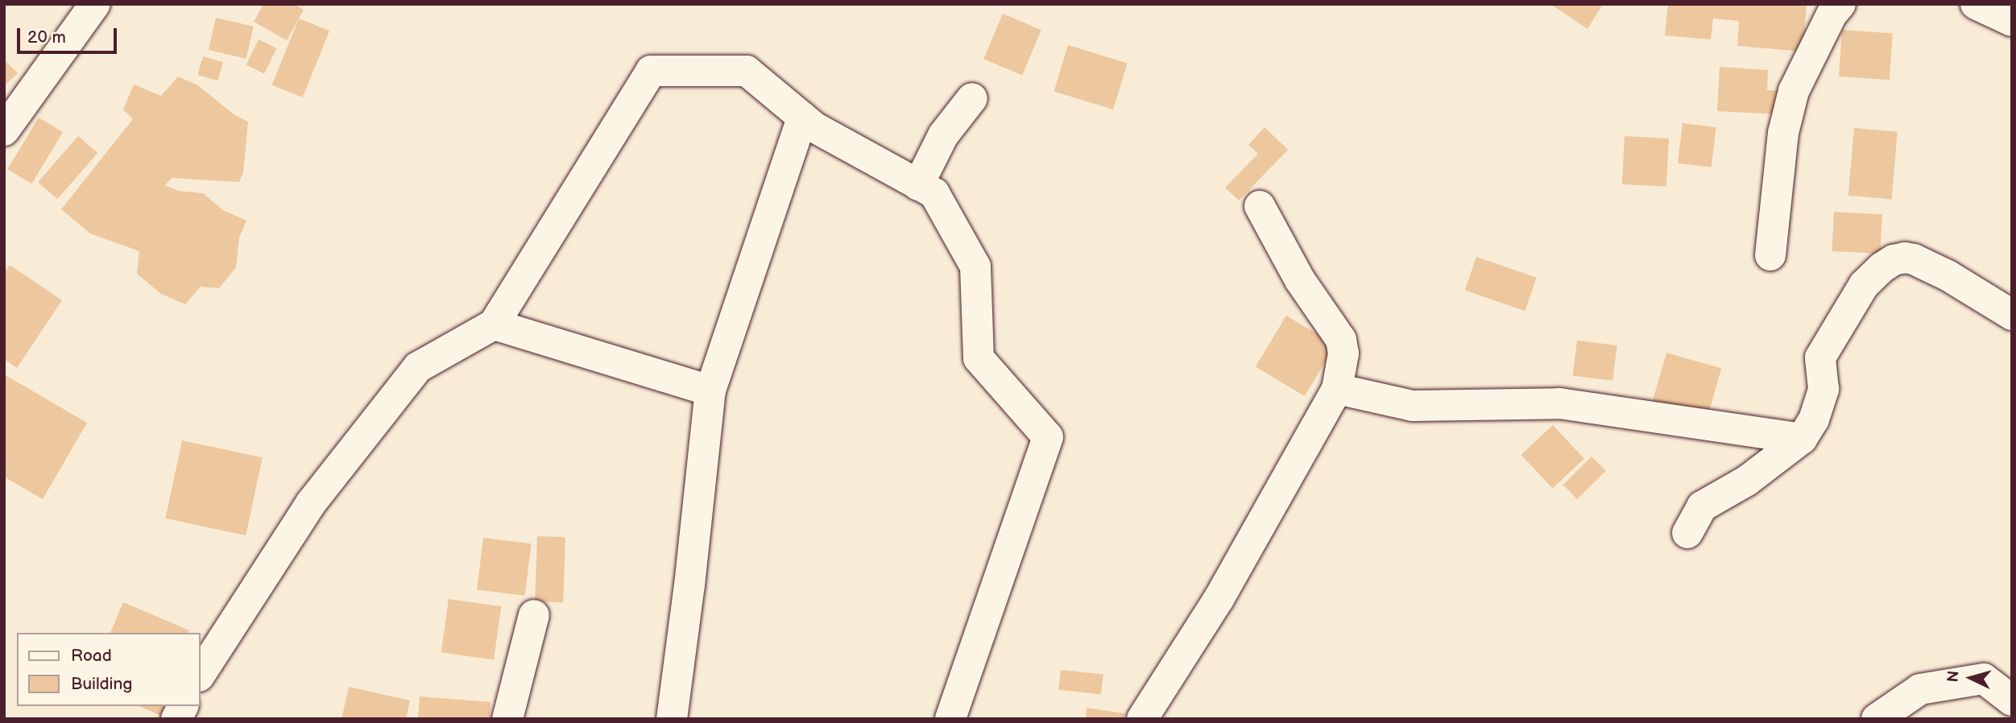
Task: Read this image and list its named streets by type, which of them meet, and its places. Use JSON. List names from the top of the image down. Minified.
{"legend":["Road","Building"],"scale_bar":"20 m","north":"left"}
